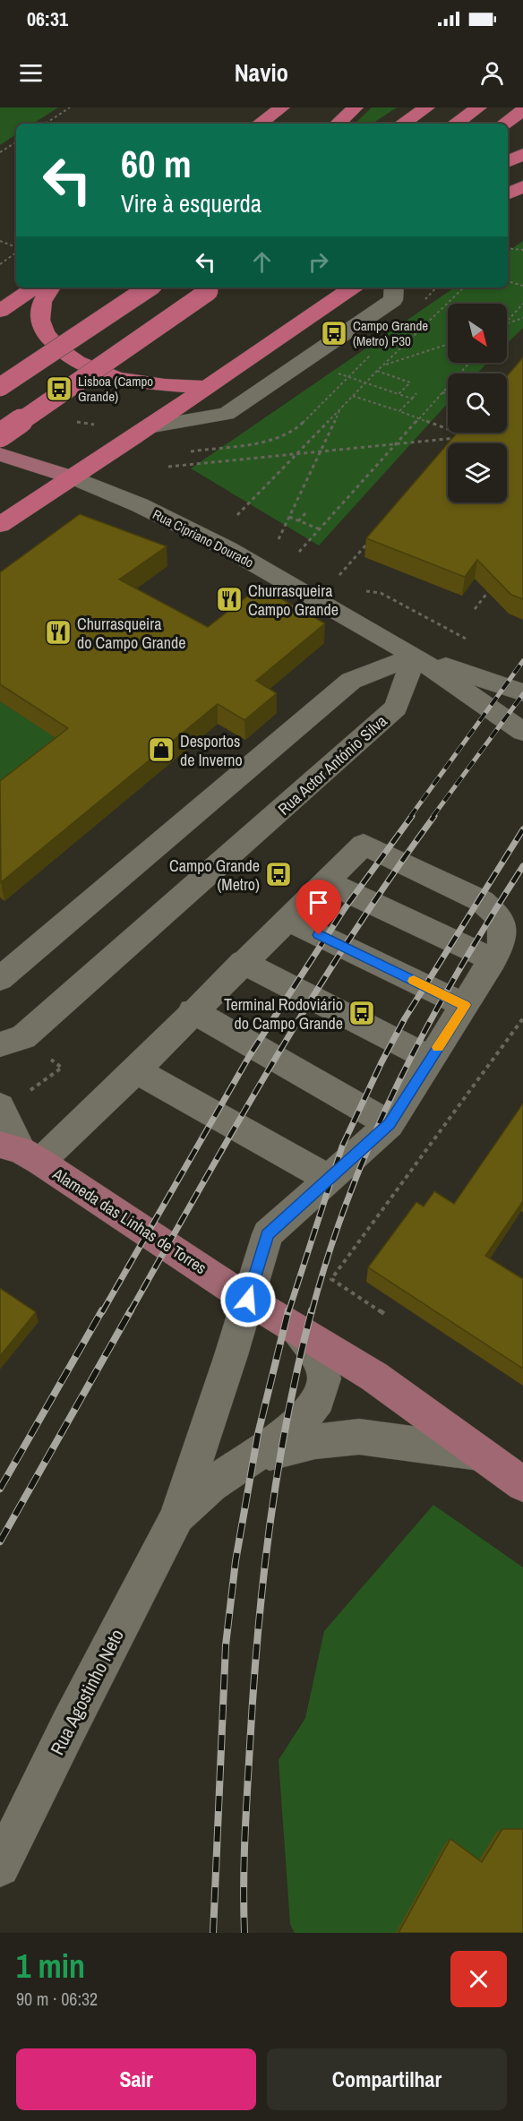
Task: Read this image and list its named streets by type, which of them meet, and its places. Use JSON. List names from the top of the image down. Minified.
{"streets":{"main road":["Alameda das Linhas de Torres"],"street":["Rua Cipriano Dourado","Rua Actor António Silva","Rua Agostinho Neto"]},"crossings":[["Rua Cipriano Dourado","Rua Actor António Silva"],["Alameda das Linhas de Torres","Rua Agostinho Neto"]],"places":{"bus stop":["Campo Grande (Metro) P30","Lisboa (Campo Grande)","Campo Grande (Metro)","Terminal Rodoviário do Campo Grande"],"restaurant":["Churrasqueira Campo Grande","Churrasqueira do Campo Grande"],"shop":["Desportos de Inverno"]},"north":"bottom right","page":{"status":"06:31","header":"Navio","turn":["60 m","Vire à esquerda"],"heading":["1 min","90 m · 06:32"],"buttons":["Sair","Compartilhar"]}}
